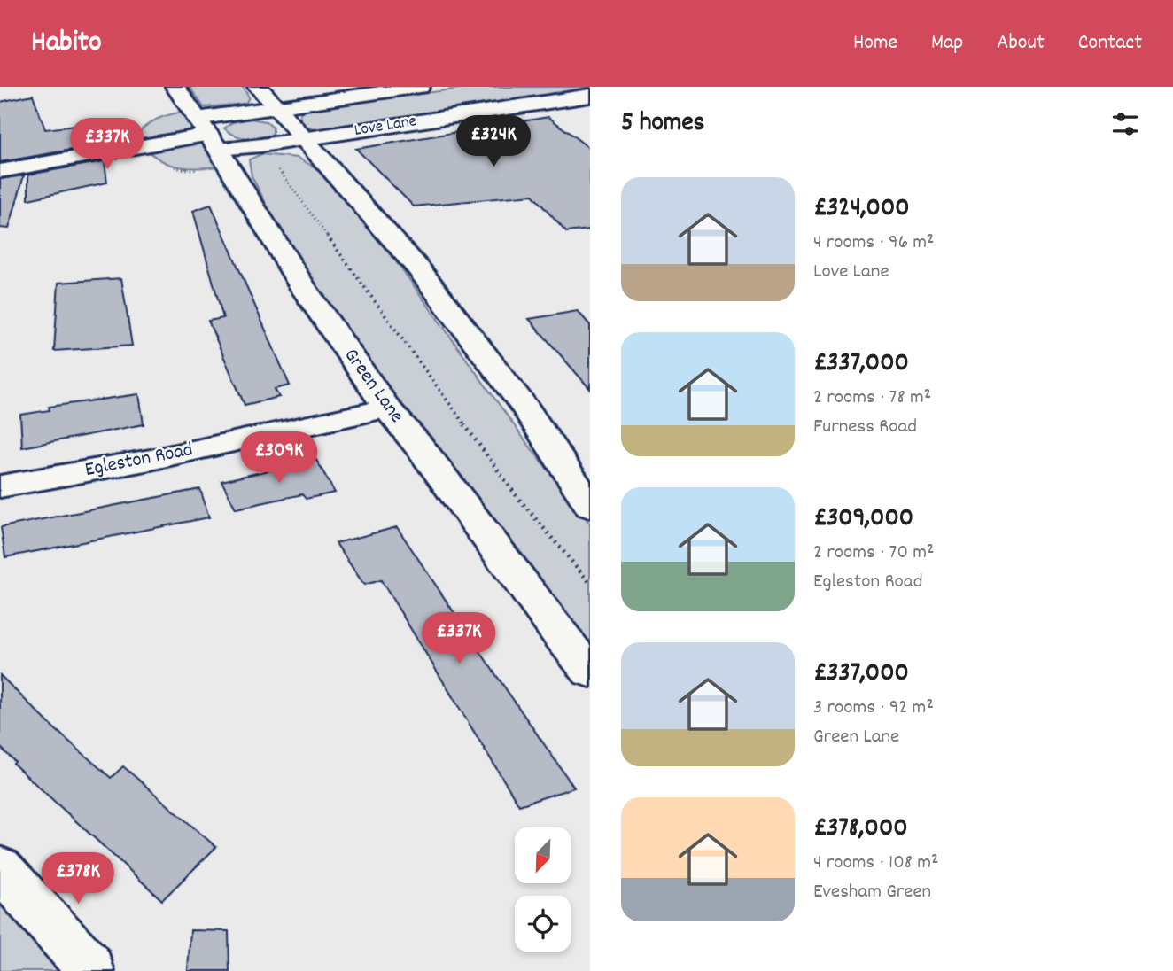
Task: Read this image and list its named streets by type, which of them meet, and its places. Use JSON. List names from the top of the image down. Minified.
{"streets":{"main road":["Love Lane","Green Lane","Egleston Road"]},"crossings":[["Love Lane","Green Lane"],["Green Lane","Egleston Road"]],"north":"bottom left","page":{"header":"Habito","nav":["Home","Map","About","Contact"],"heading":"5 homes","price":["£324K","£337K","£309K","£337K","£378K"],"list":[{"name":"£324,000","note":"4 rooms · 96 m² · Love Lane"},{"name":"£337,000","note":"2 rooms · 78 m² · Furness Road"},{"name":"£309,000","note":"2 rooms · 70 m² · Egleston Road"},{"name":"£337,000","note":"3 rooms · 92 m² · Green Lane"},{"name":"£378,000","note":"4 rooms · 108 m² · Evesham Green"}]}}
